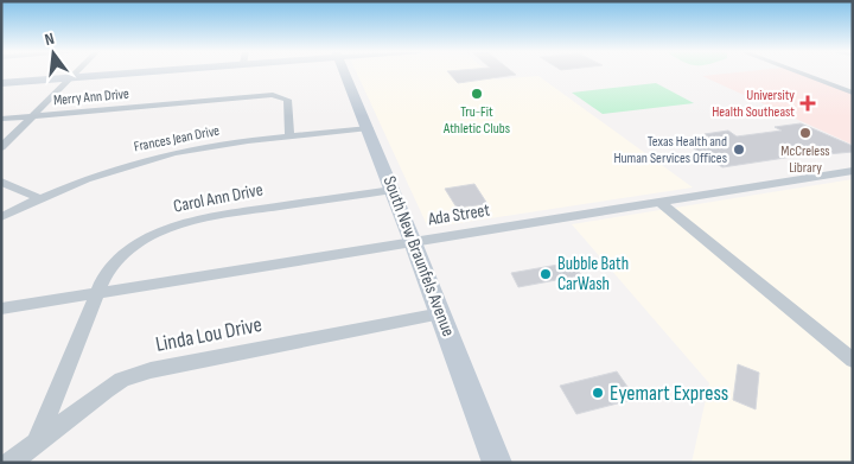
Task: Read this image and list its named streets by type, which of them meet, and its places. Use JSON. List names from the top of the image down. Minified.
{"streets":{"main road":["South New Braunfels Avenue"],"street":["Merry Ann Drive","Frances Jean Drive","Carol Ann Drive","Ada Street","Linda Lou Drive"]},"crossings":[["Merry Ann Drive","Frances Jean Drive"],["Frances Jean Drive","South New Braunfels Avenue"],["Carol Ann Drive","Ada Street"],["Carol Ann Drive","South New Braunfels Avenue"],["Carol Ann Drive","Linda Lou Drive"],["Ada Street","South New Braunfels Avenue"],["South New Braunfels Avenue","Linda Lou Drive"]],"places":{"other":["Tru-Fit Athletic Clubs","McCreless Library","Texas Health and Human Services Offices","Bubble Bath CarWash","Eyemart Express"],"health":["University Health Southeast"]},"north":"top"}
